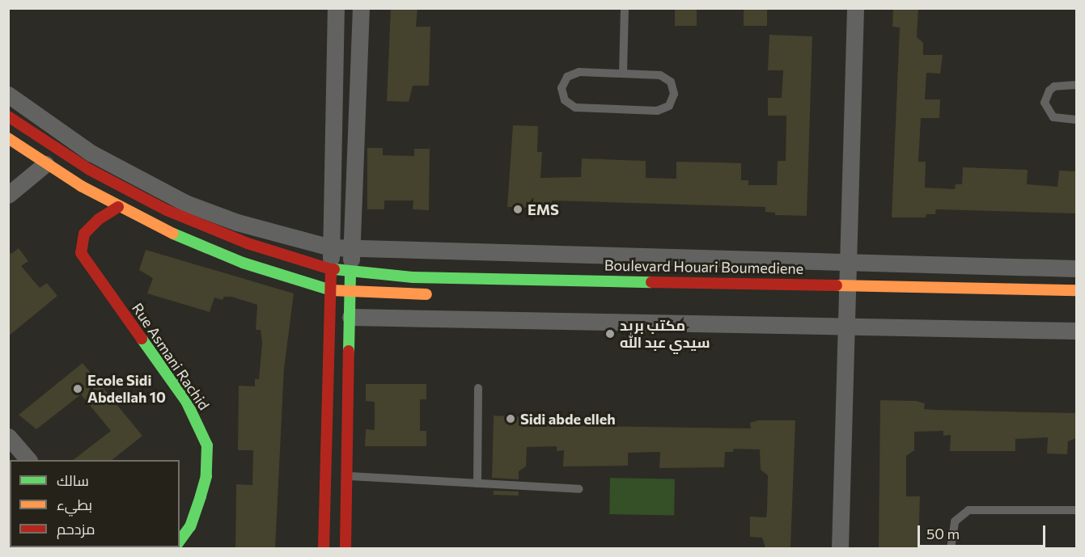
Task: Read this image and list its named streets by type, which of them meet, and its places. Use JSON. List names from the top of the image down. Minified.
{"streets":{"main road":["Boulevard Houari Boumediene","Rue Asmani Rachid"]},"places":["EMS","مكتب بريد سيدي عبد الله","Ecole Sidi Abdellah 10","Sidi abde elleh"],"legend":["سالك","بطيء","مزدحم"],"scale_bar":"50 m"}
